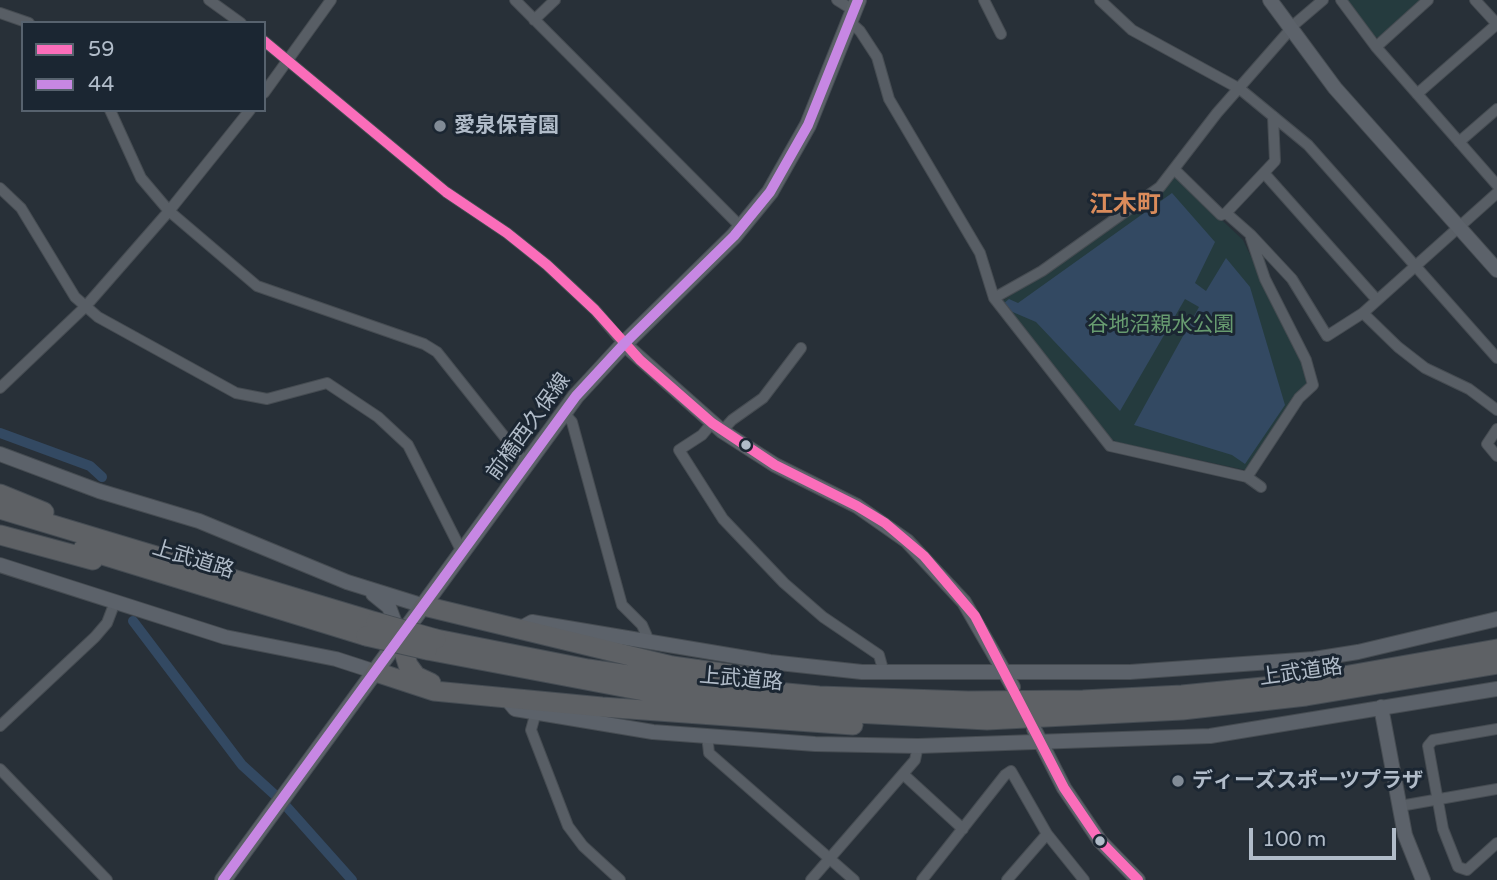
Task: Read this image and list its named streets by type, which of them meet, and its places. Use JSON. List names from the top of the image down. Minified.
{"streets":{"highway":["上武道路"],"main road":["前橋西久保線"]},"districts":["江木町"],"parks":["谷地沼親水公園"],"places":["愛泉保育園","ディーズスポーツプラザ"],"lines":["transit line 44","transit line 59"],"legend":["59","44"],"scale_bar":"100 m"}
